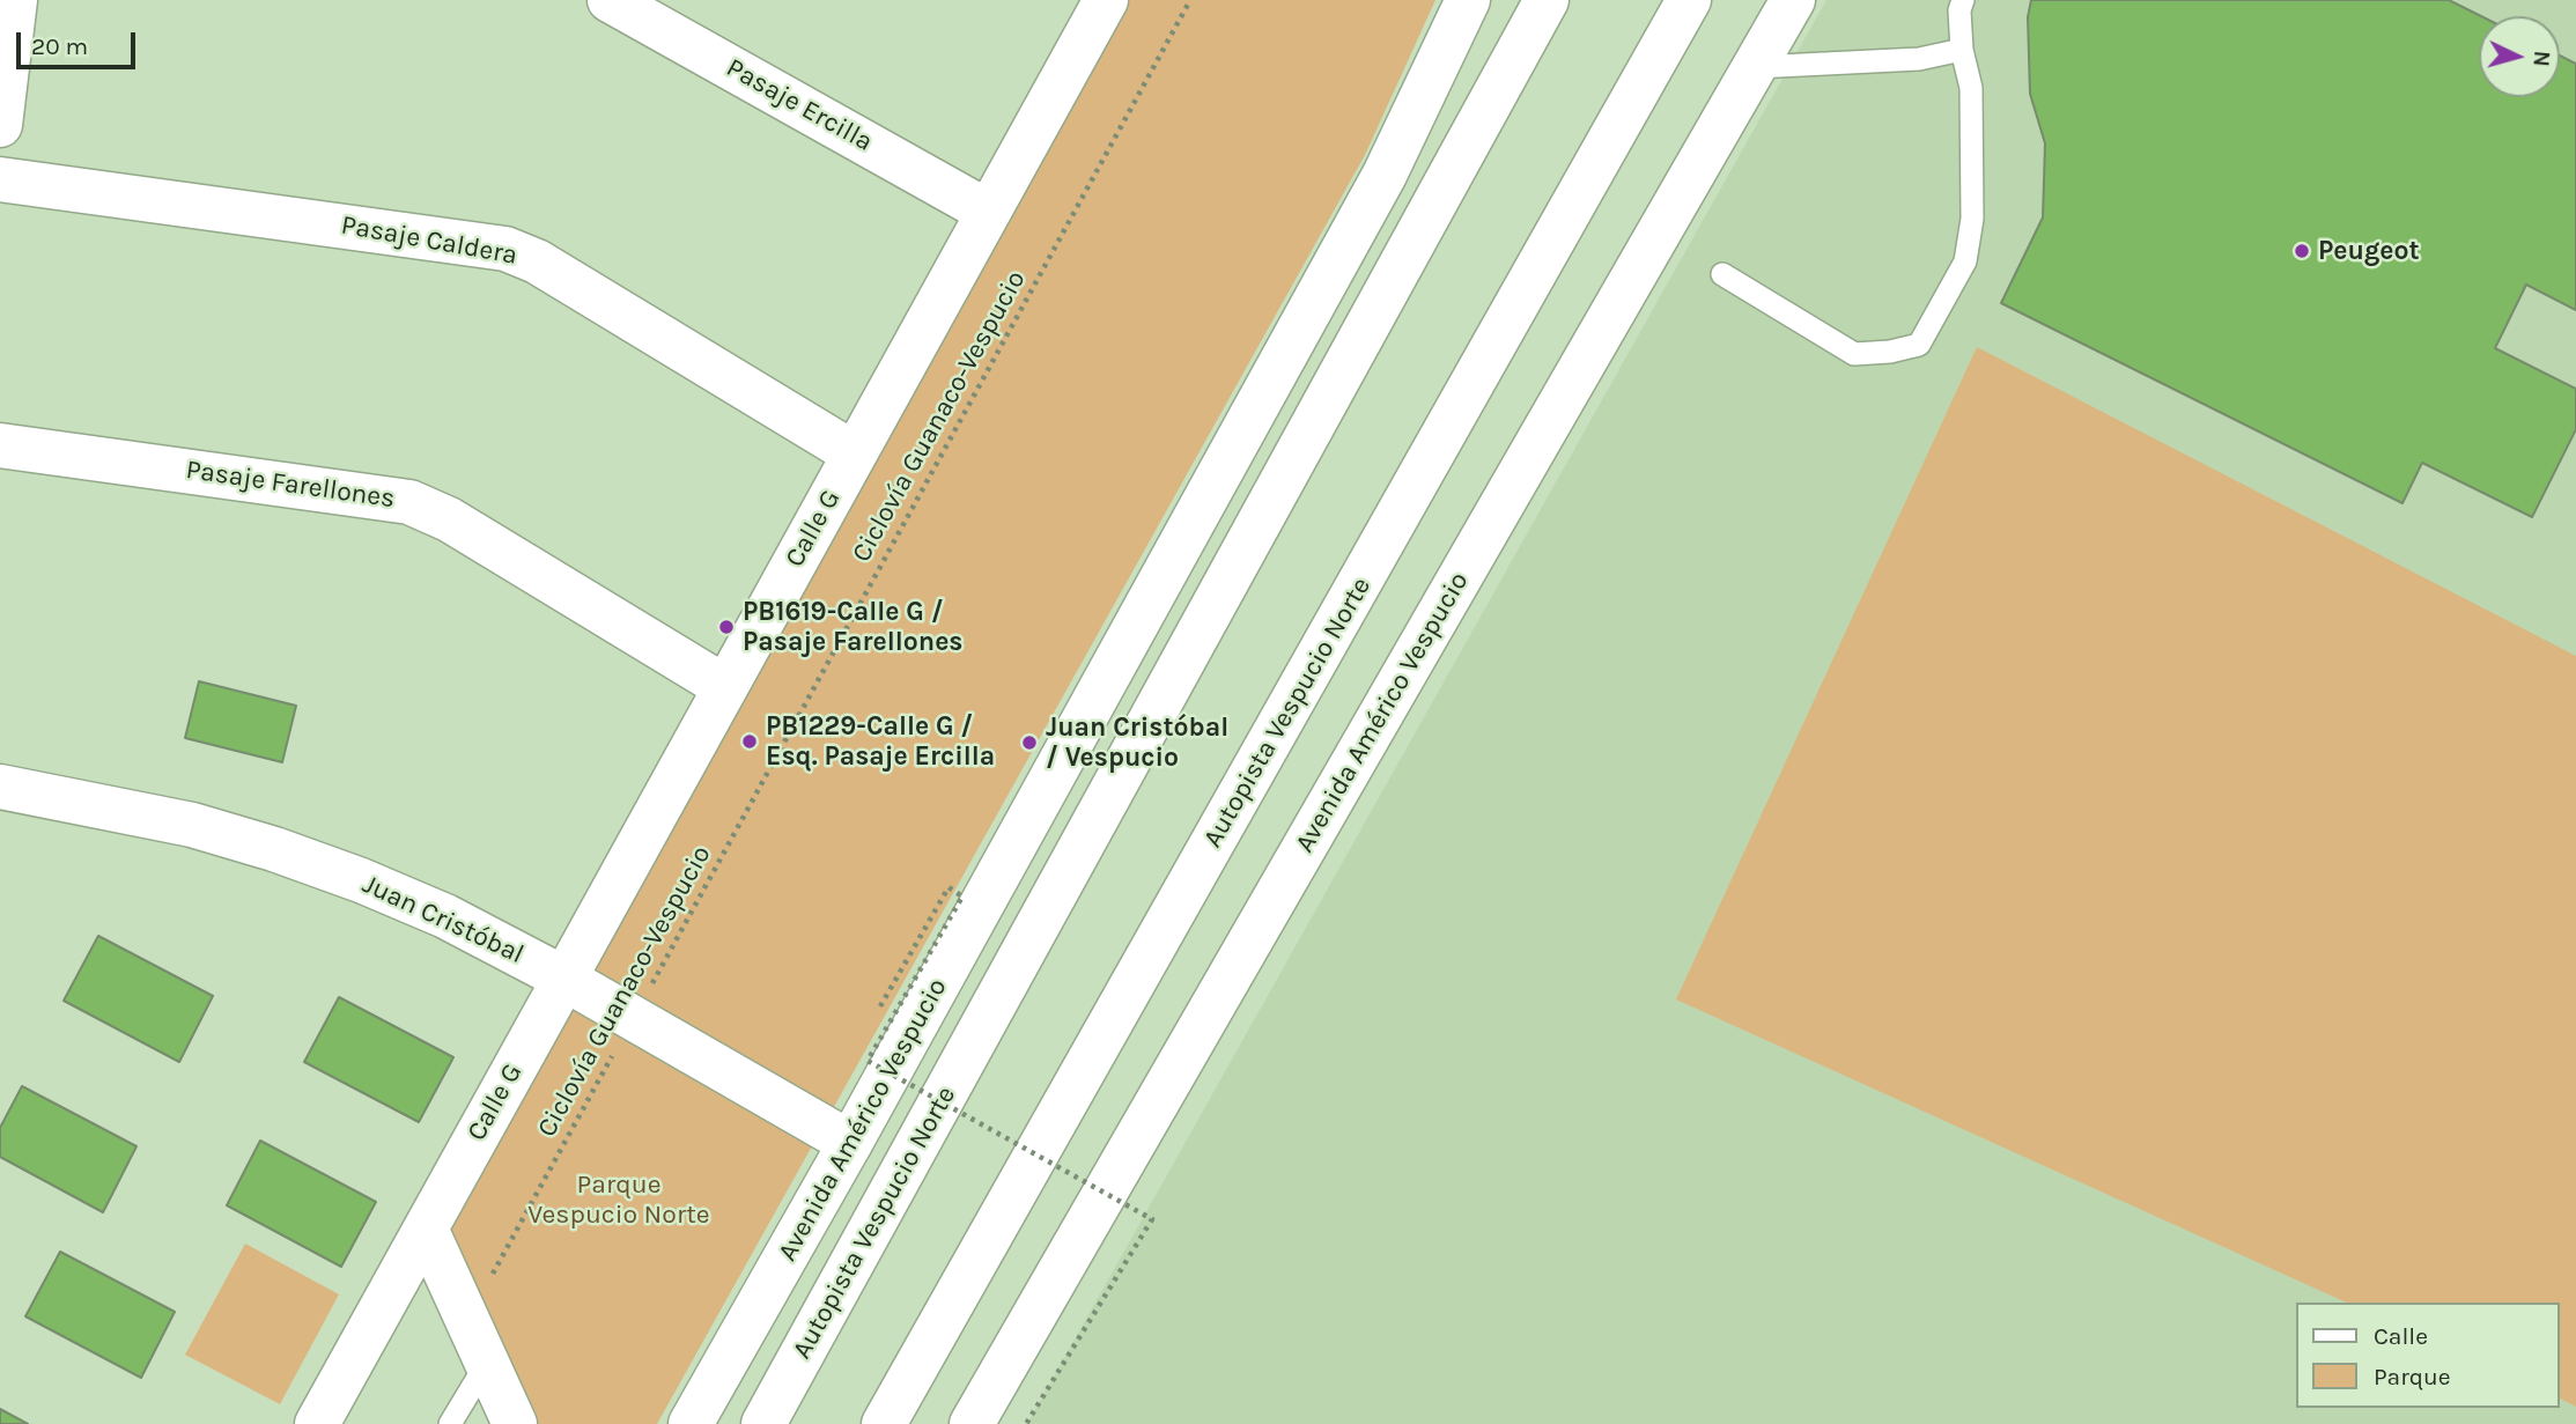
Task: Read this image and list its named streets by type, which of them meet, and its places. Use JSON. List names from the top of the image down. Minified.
{"streets":{"main road":["Pasaje Ercilla","Pasaje Caldera","Pasaje Farellones","Calle G","Autopista Vespucio Norte","Avenida Américo Vespucio","Juan Cristóbal"],"path":["Ciclovía Guanaco-Vespucio"]},"crossings":[["Pasaje Ercilla","Calle G"],["Pasaje Caldera","Calle G"],["Ciclovía Guanaco-Vespucio","Juan Cristóbal"],["Pasaje Farellones","Calle G"],["Calle G","Juan Cristóbal"],["Avenida Américo Vespucio","Juan Cristóbal"]],"parks":["Parque Vespucio Norte"],"places":["Peugeot","PB1619-Calle G / Pasaje Farellones","PB1229-Calle G / Esq. Pasaje Ercilla","Juan Cristóbal / Vespucio"],"legend":["Calle","Parque"],"scale_bar":"20 m","north":"right"}
